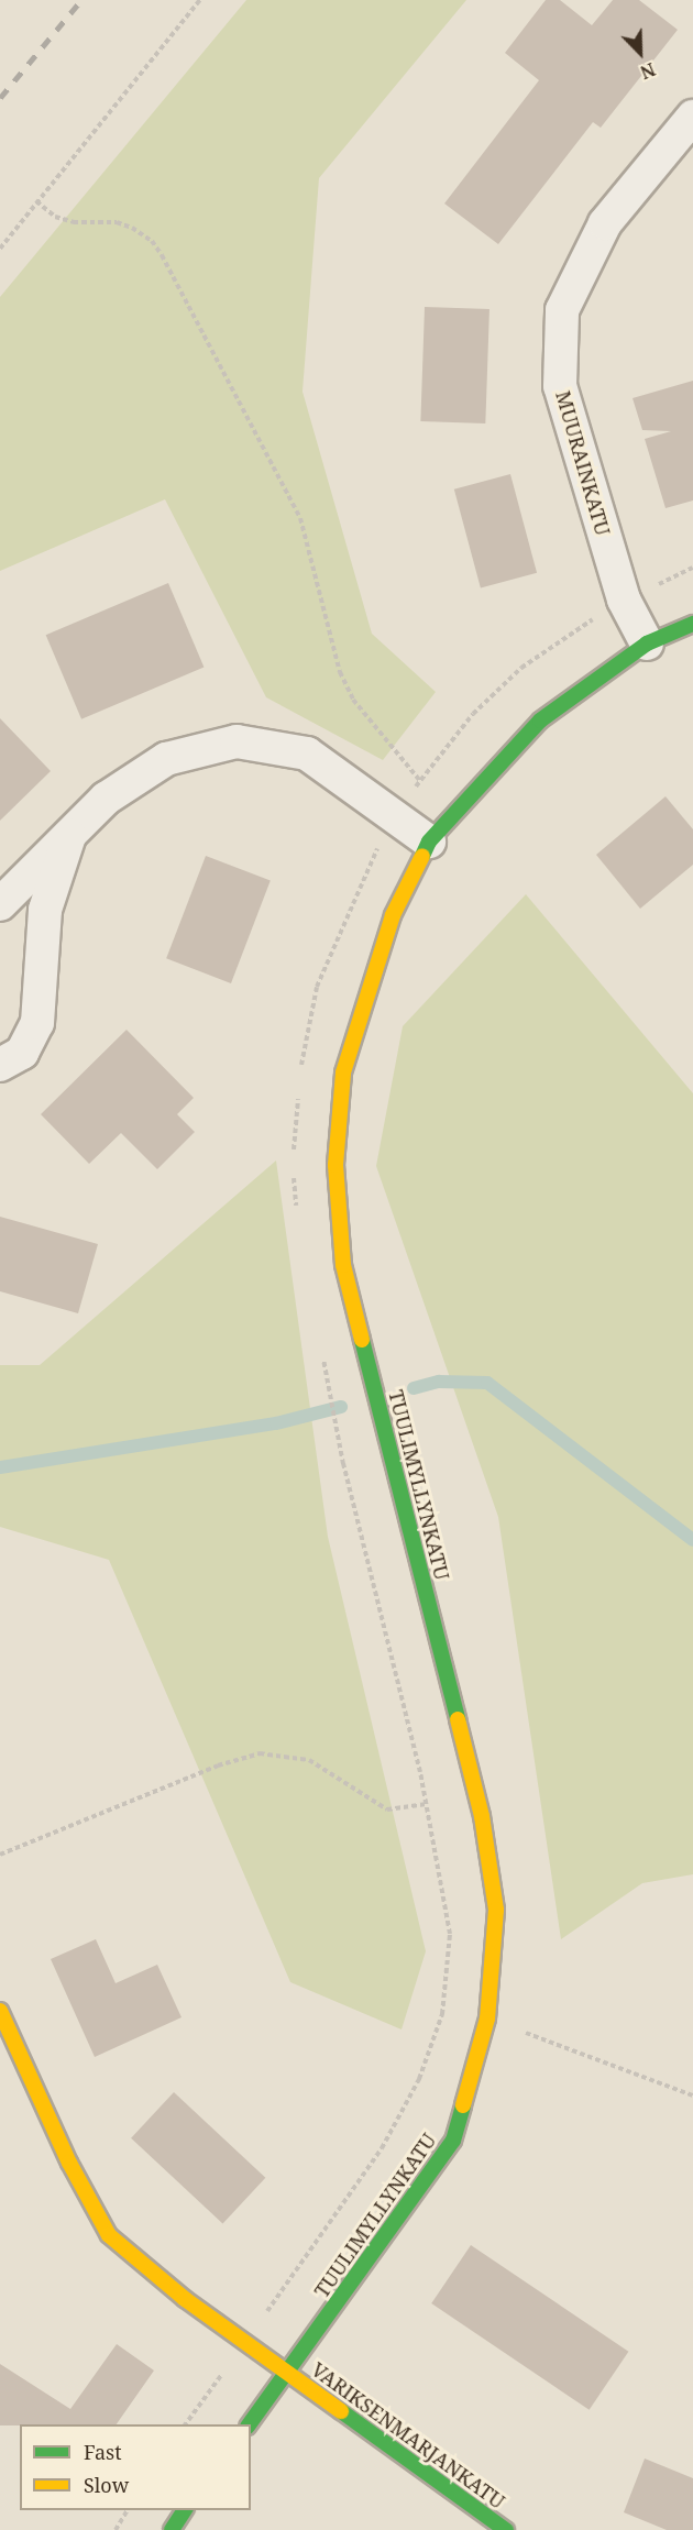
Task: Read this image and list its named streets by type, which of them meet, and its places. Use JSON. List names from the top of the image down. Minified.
{"streets":{"street":["MUURAINKATU","TUULIMYLLYNKATU","VARIKSENMARJANKATU"]},"crossings":[["MUURAINKATU","TUULIMYLLYNKATU"],["TUULIMYLLYNKATU","VARIKSENMARJANKATU"]],"legend":["Fast","Slow"],"north":"bottom right"}
